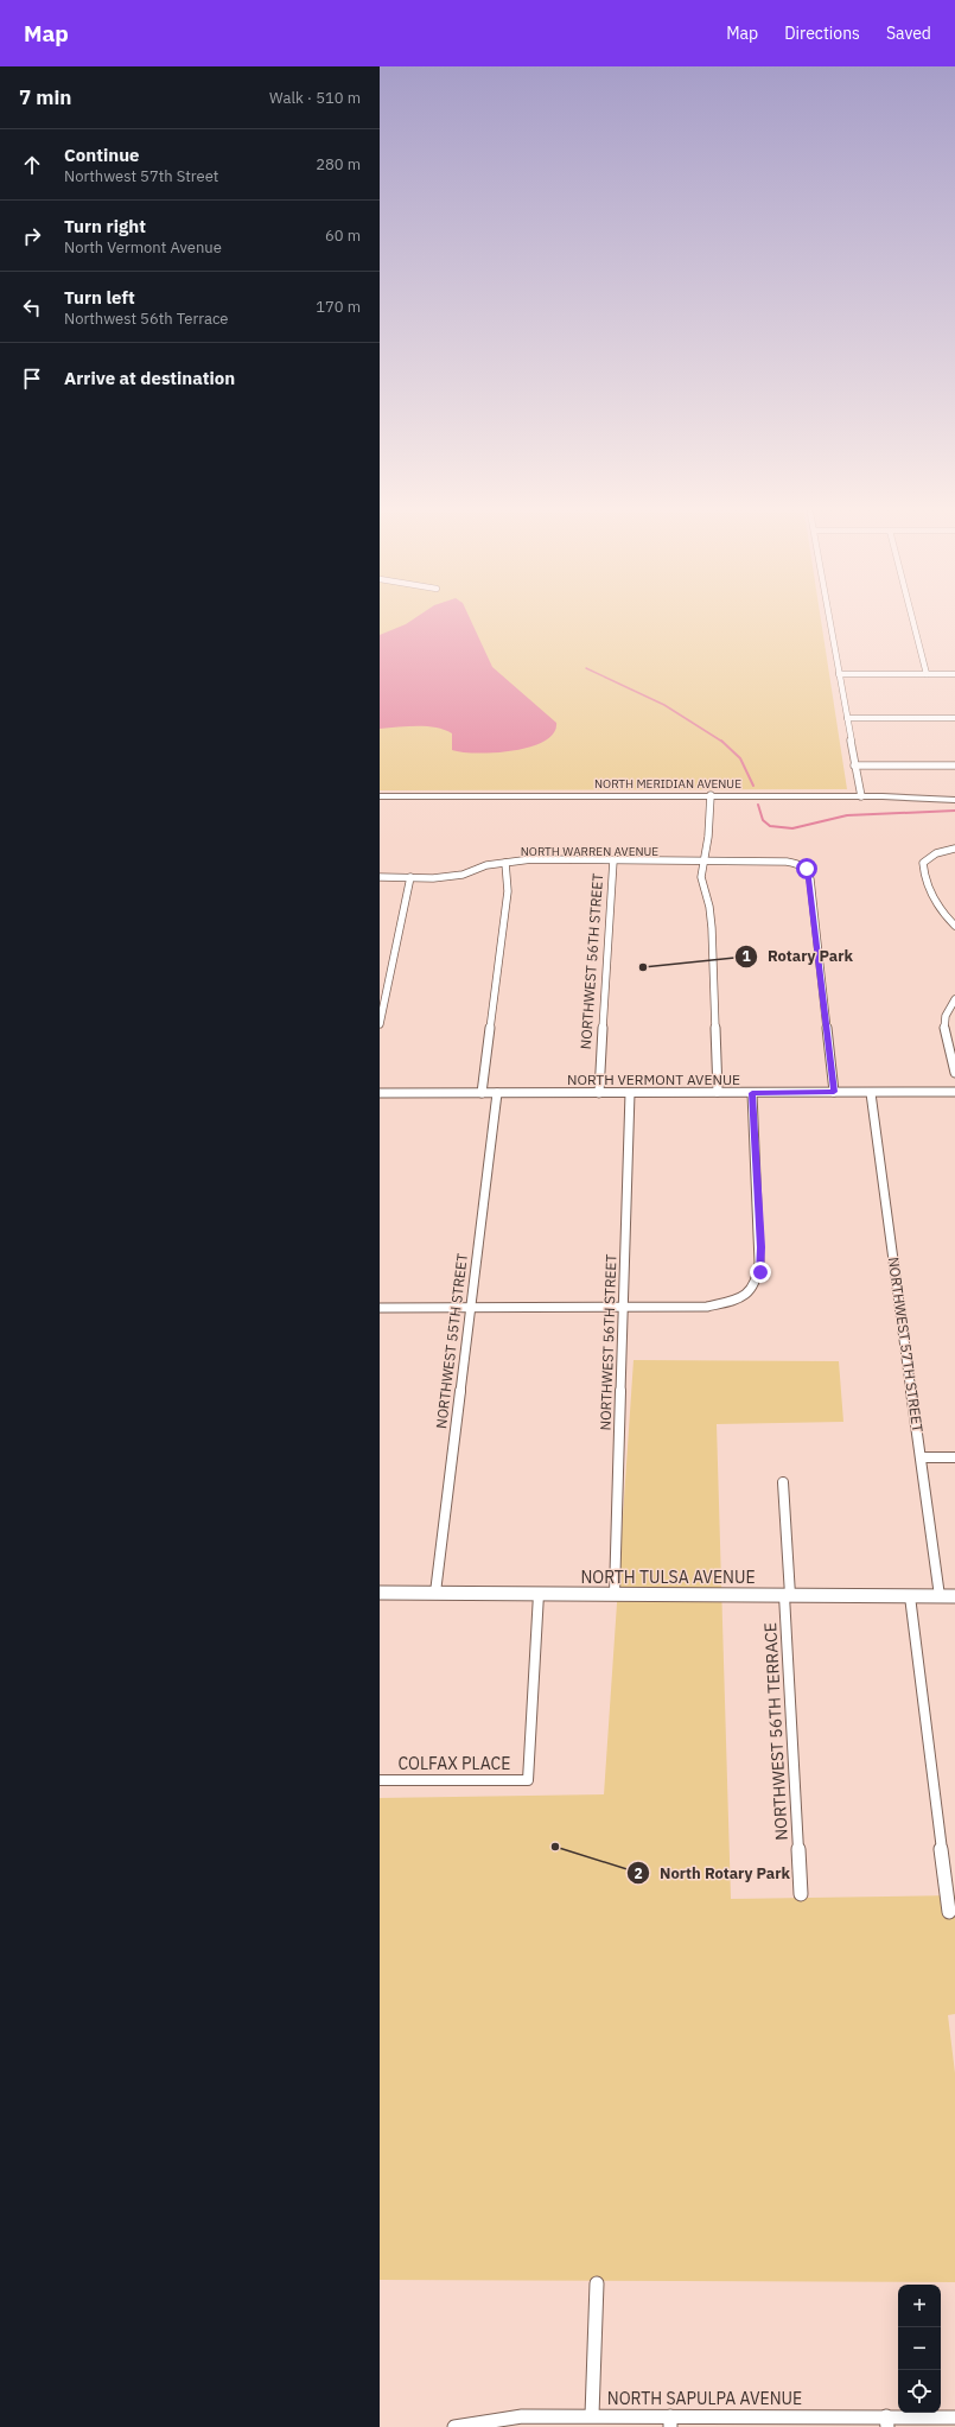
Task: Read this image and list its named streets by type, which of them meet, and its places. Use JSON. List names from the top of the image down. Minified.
{"streets":{"main road":["NORTH MERIDIAN AVENUE"],"street":["NORTH WARREN AVENUE","NORTHWEST 56TH STREET","NORTH VERMONT AVENUE","NORTHWEST 55TH STREET","NORTHWEST 57TH STREET","NORTH TULSA AVENUE","NORTHWEST 56TH TERRACE","COLFAX PLACE","NORTH SAPULPA AVENUE"]},"crossings":[["NORTH WARREN AVENUE","NORTHWEST 56TH STREET"],["NORTH WARREN AVENUE","NORTH VERMONT AVENUE"],["NORTHWEST 56TH STREET","NORTH VERMONT AVENUE"],["NORTHWEST 56TH STREET","NORTH TULSA AVENUE"],["NORTH VERMONT AVENUE","NORTHWEST 55TH STREET"],["NORTH VERMONT AVENUE","NORTHWEST 57TH STREET"],["NORTHWEST 55TH STREET","NORTH TULSA AVENUE"],["NORTHWEST 57TH STREET","NORTH TULSA AVENUE"],["NORTH TULSA AVENUE","NORTHWEST 56TH TERRACE"],["NORTH TULSA AVENUE","COLFAX PLACE"]],"places":["Rotary Park","North Rotary Park"],"page":{"header":"Map","nav":["Map","Directions","Saved"],"heading":["7 min","Walk · 510 m"],"list":[["Continue","Northwest 57th Street","280 m"],["Turn right","North Vermont Avenue","60 m"],["Turn left","Northwest 56th Terrace","170 m"],"Arrive at destination"],"map_buttons":["+","−"]}}
